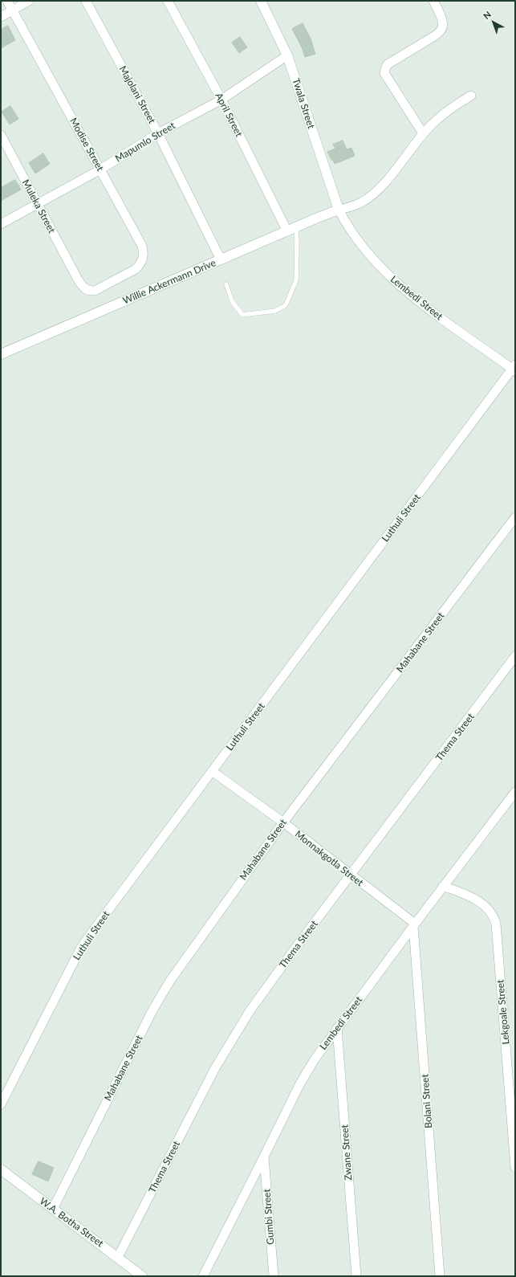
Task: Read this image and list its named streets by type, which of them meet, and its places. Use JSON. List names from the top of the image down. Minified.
{"streets":{"street":["Majolani Street","Twala Street","April Street","Mapumlo Street","Modise Street","Muleka Street","Willie Ackermann Drive","Lembedi Street","Luthuli Street","Mahabane Street","Thema Street","Monnakgotla Street","Lekgoale Street","Bolani Street","Zwane Street","Gumbi Street","W.A. Botha Street"]},"crossings":[["Majolani Street","Mapumlo Street"],["Majolani Street","Willie Ackermann Drive"],["Twala Street","Mapumlo Street"],["Twala Street","Willie Ackermann Drive"],["Twala Street","Lembedi Street"],["April Street","Mapumlo Street"],["April Street","Willie Ackermann Drive"],["Mapumlo Street","Modise Street"],["Mapumlo Street","Muleka Street"],["Modise Street","Muleka Street"],["Willie Ackermann Drive","Lembedi Street"],["Lembedi Street","Luthuli Street"],["Lembedi Street","Monnakgotla Street"],["Lembedi Street","Lekgoale Street"],["Lembedi Street","Bolani Street"],["Lembedi Street","Zwane Street"],["Lembedi Street","Gumbi Street"],["Luthuli Street","Monnakgotla Street"],["Mahabane Street","Monnakgotla Street"],["Mahabane Street","W.A. Botha Street"],["Thema Street","Monnakgotla Street"],["Thema Street","W.A. Botha Street"],["Monnakgotla Street","Bolani Street"]],"north":"top left"}
